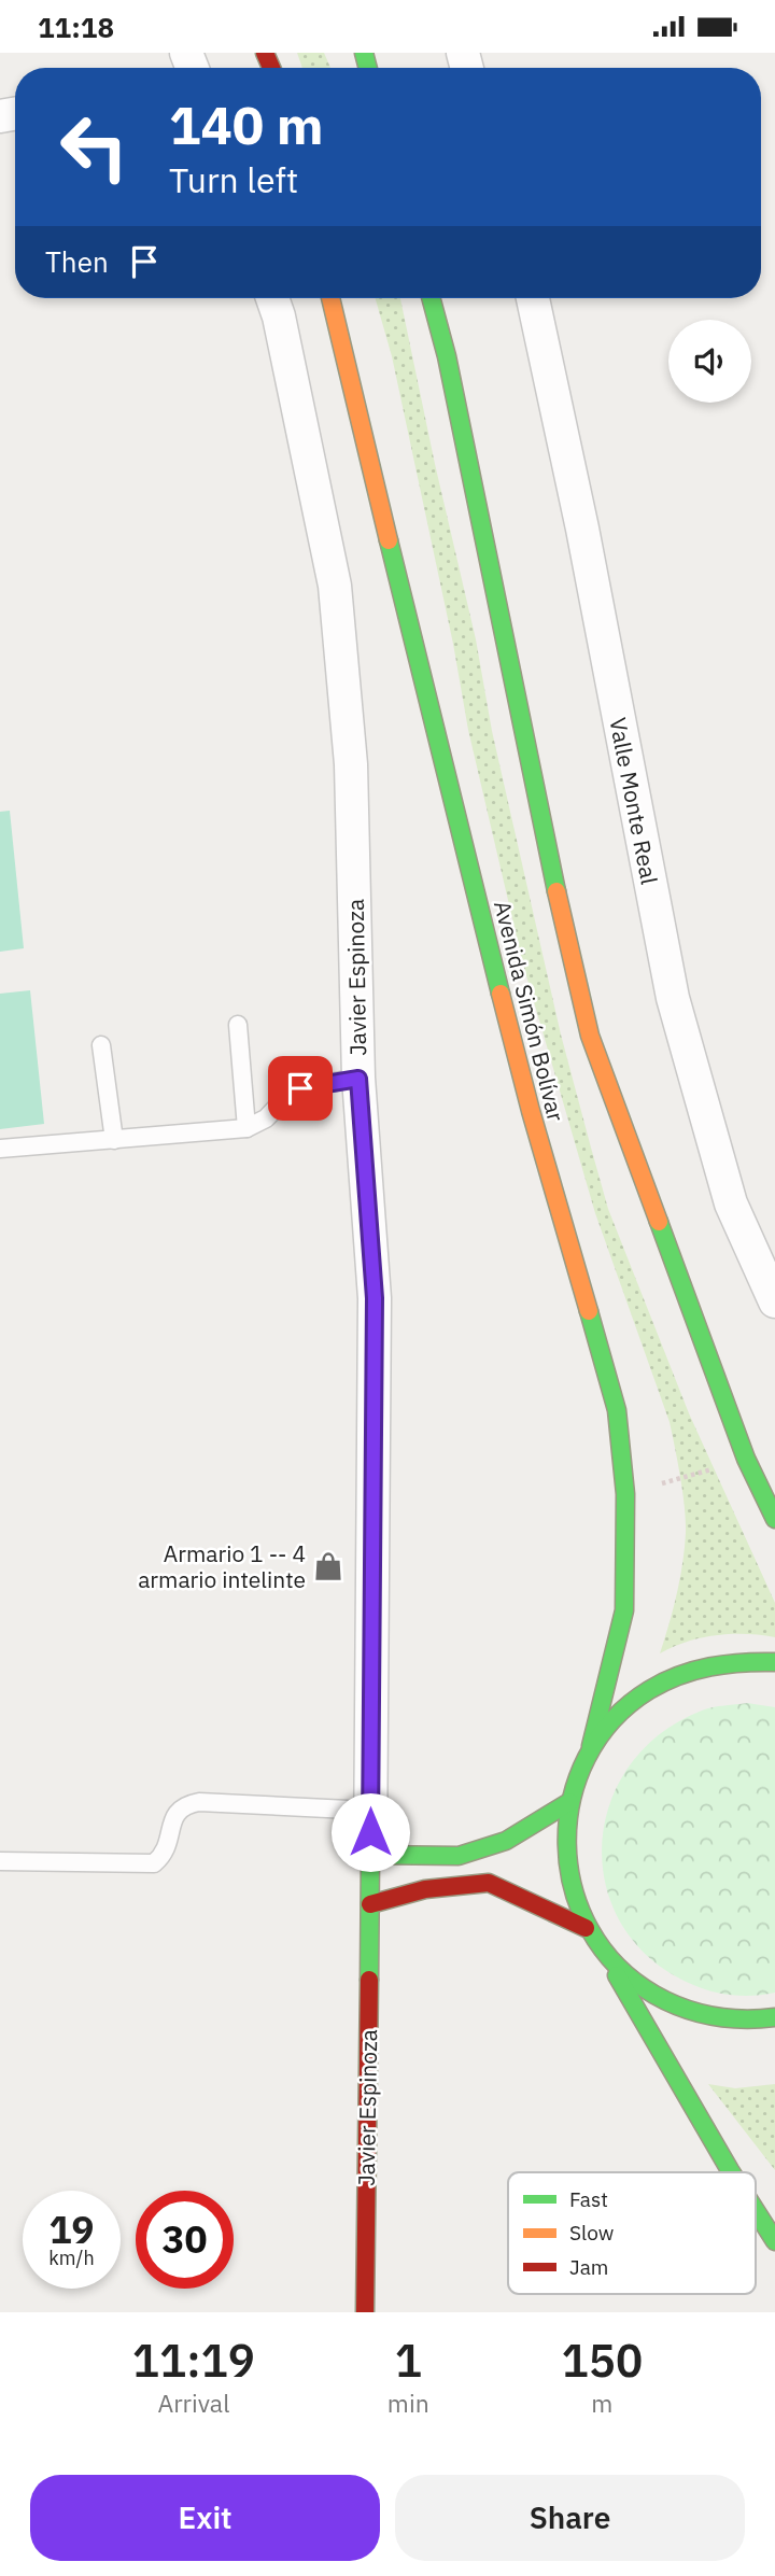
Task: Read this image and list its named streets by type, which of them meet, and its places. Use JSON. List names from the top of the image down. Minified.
{"streets":{"main road":["Javier Espinoza","Avenida Simón Bolívar"],"street":["Valle Monte Real"]},"places":{"shop":["Armario 1 -- 4 armario intelinte"]},"legend":["Fast","Slow","Jam"],"page":{"status":"11:18","turn":["140 m","Turn left"],"then":"Then","speed":"19 km/h","limit":"30","eta":["11:19","Arrival","1","min","150","m"],"buttons":["Exit","Share"]}}
